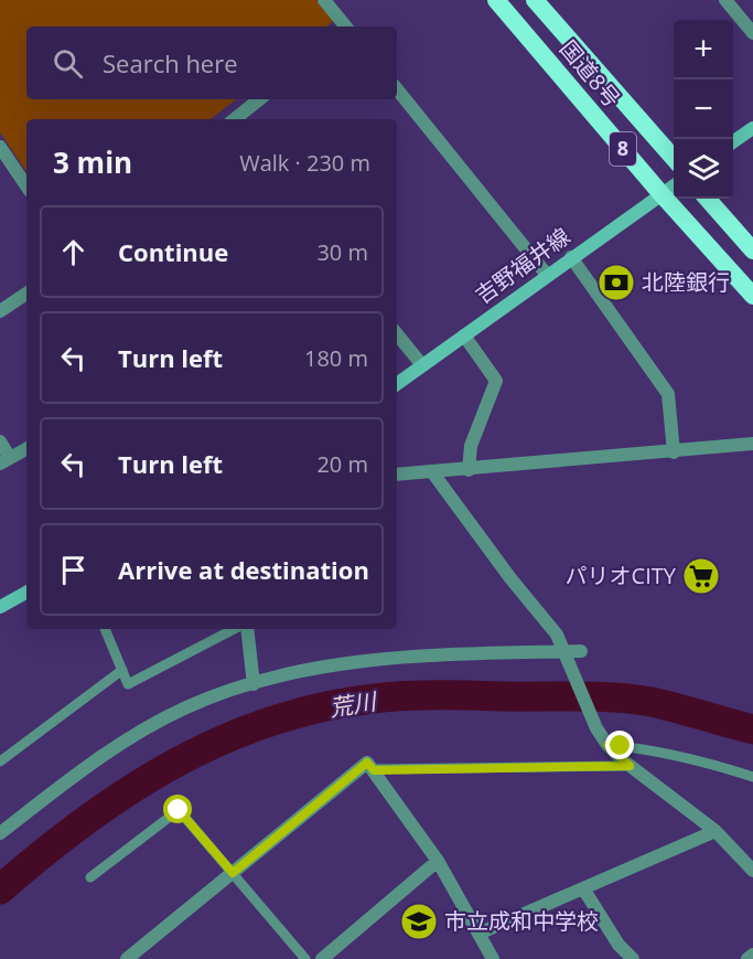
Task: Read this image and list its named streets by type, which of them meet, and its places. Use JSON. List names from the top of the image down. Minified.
{"streets":{"highway":["国道8号","8"],"main road":["吉野福井線"]},"crossings":[["国道8号","吉野福井線"]],"water":["荒川"],"places":{"bank":["北陸銀行"],"supermarket":["パリオCITY"],"school or university":["市立成和中学校"]},"page":{"map_buttons":["+","−"],"search":"Search here","heading":["3 min","Walk · 230 m"],"list":[["Continue","30 m"],["Turn left","180 m"],["Turn left","20 m"],"Arrive at destination"]}}
